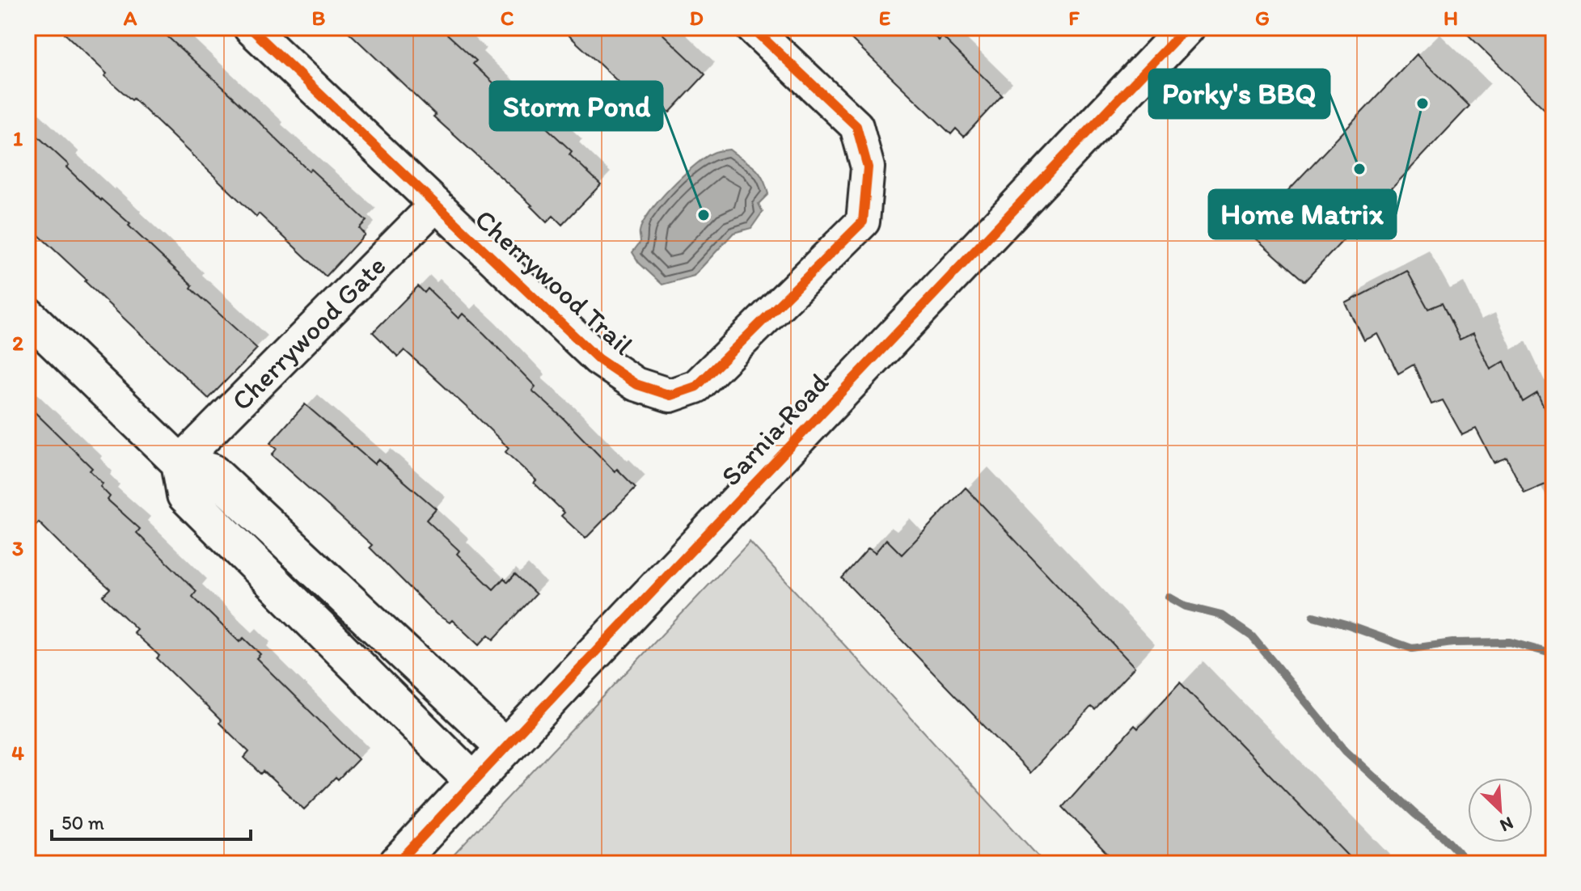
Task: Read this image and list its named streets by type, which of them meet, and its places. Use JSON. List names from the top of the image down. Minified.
{"streets":{"main road":["Sarnia Road"],"street":["Cherrywood Trail","Cherrywood Gate"]},"crossings":[["Cherrywood Trail","Cherrywood Gate"]],"places":["Home Matrix","Porky's BBQ","Storm Pond"],"scale_bar":"50 m","north":"bottom right","grid":{"columns":["A","B","C","D","E","F","G","H"],"rows":["1","2","3","4"]}}
